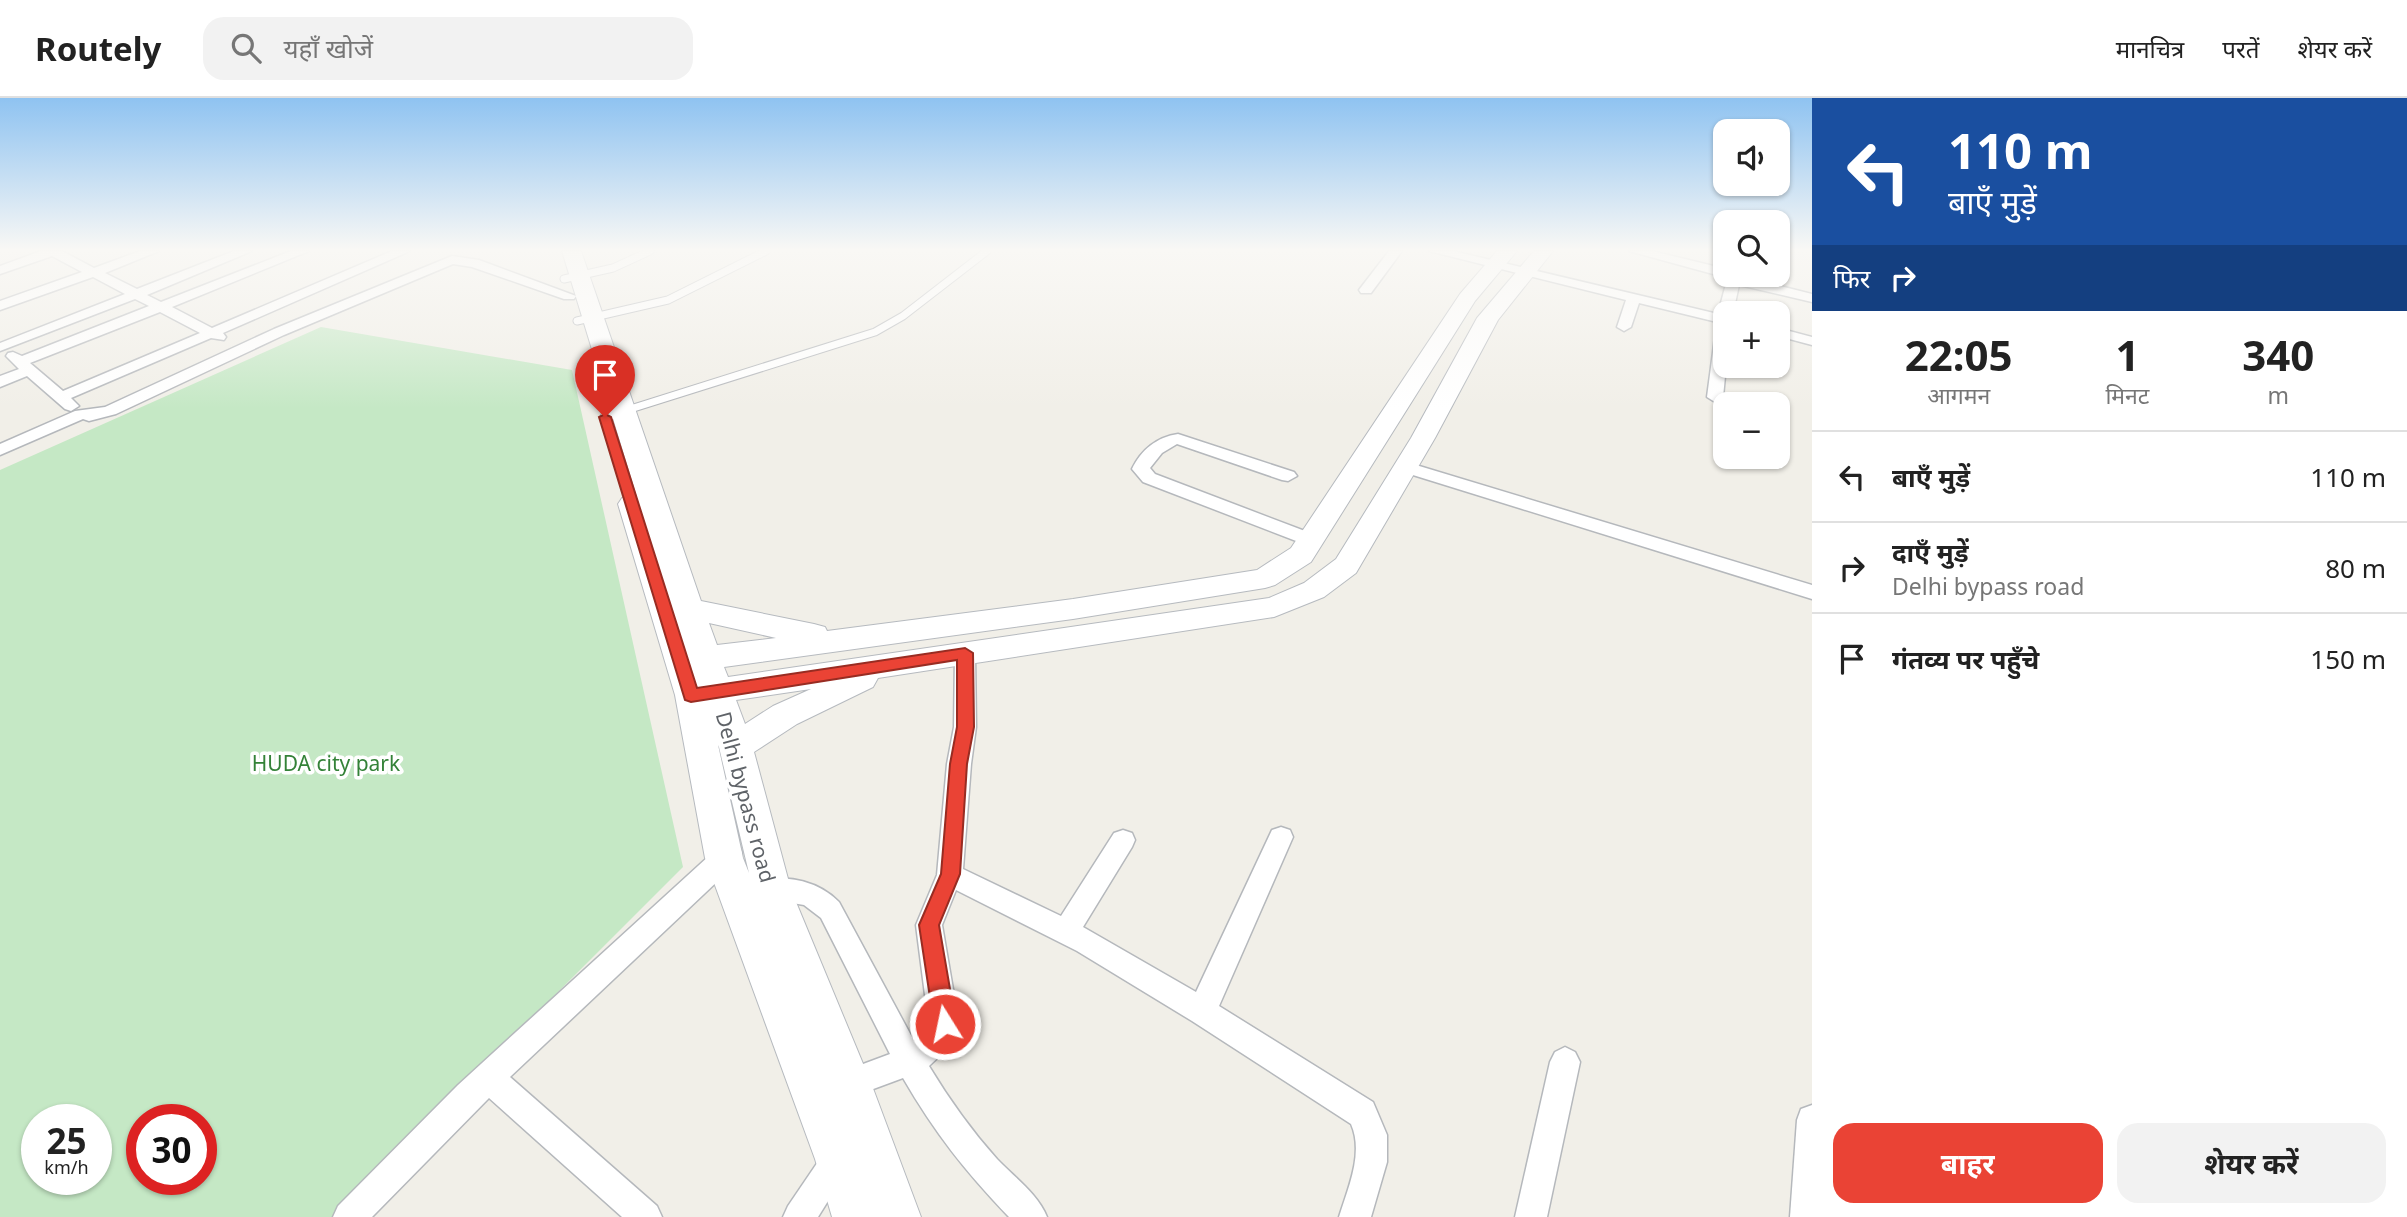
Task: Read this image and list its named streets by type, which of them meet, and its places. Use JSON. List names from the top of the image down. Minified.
{"streets":{"main road":["Delhi bypass road"]},"parks":["HUDA city park"],"page":{"header":"Routely","search":"यहाँ खोजें","nav":["मानचित्र","परतें","शेयर करें"],"turn":["110 m","बाएँ मुड़ें"],"map_buttons":["+","−"],"then":"फिर","eta":["22:05","आगमन","1","मिनट","340","m"],"list":[{"name":"बाएँ मुड़ें","value":"110 m"},{"name":"दाएँ मुड़ें","note":"Delhi bypass road","value":"80 m"},{"name":"गंतव्य पर पहुँचे","value":"150 m"}],"speed":"25 km/h","limit":"30","buttons":["बाहर","शेयर करें"]}}
